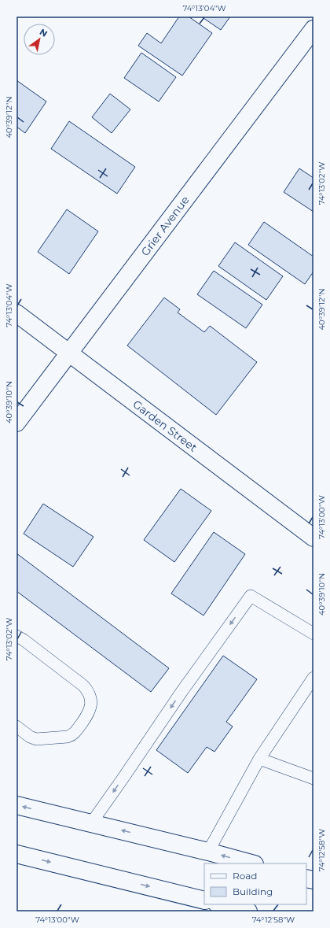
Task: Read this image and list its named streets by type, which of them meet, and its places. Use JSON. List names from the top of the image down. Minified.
{"streets":{"main road":["Grier Avenue","Garden Street"]},"crossings":[["Grier Avenue","Garden Street"]],"legend":["Road","Building"],"north":"top right","coordinates":["74°13'04\"W","40°39'12\"N","74°13'02\"W","40°39'10\"N","74°13'00\"W","74°12'58\"W"]}
